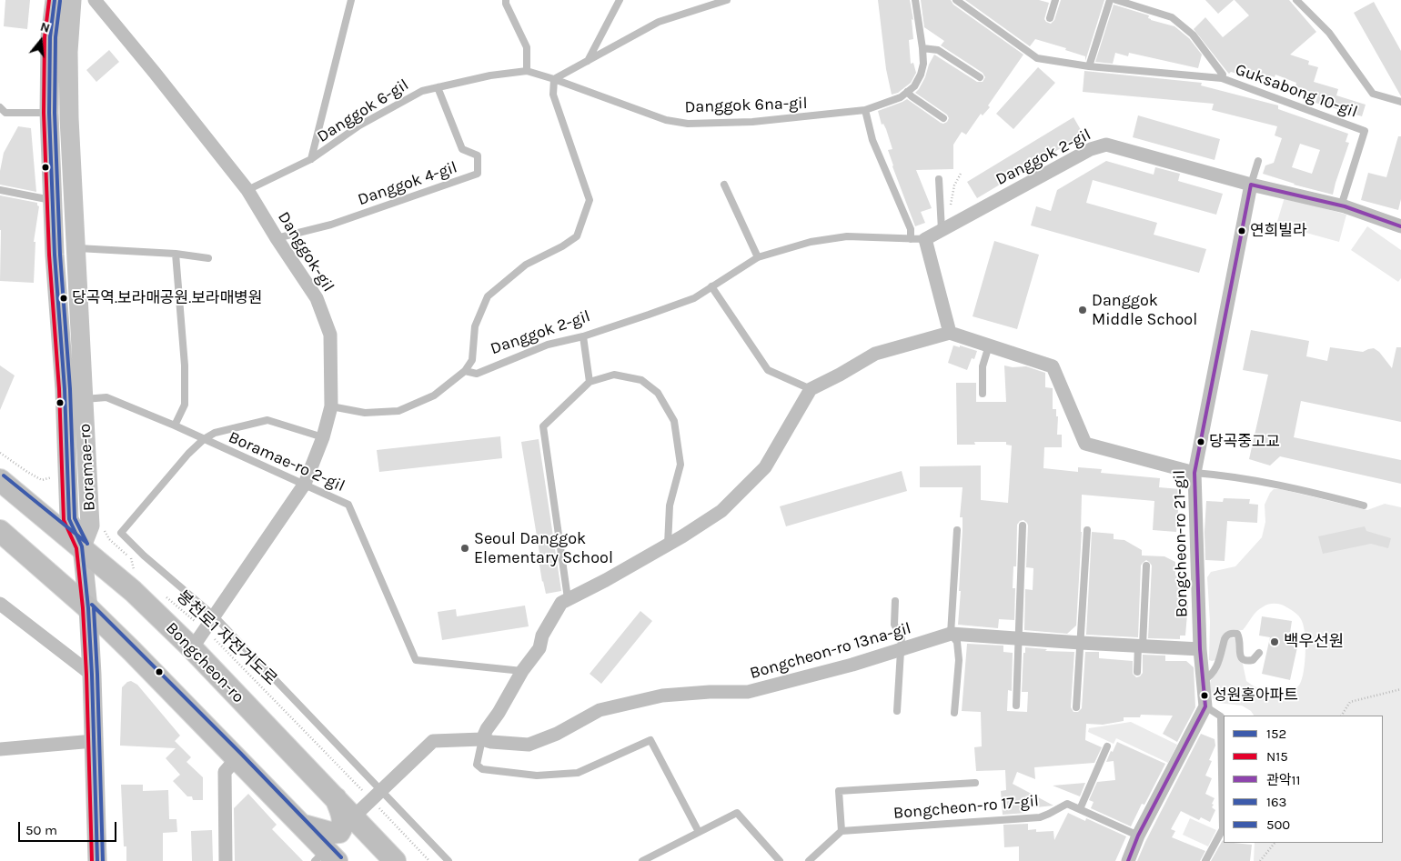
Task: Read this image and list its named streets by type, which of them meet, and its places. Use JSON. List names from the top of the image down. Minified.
{"streets":{"main road":["Boramae-ro","Bongcheon-ro"],"street":["Danggok 2-gil","Danggok-gil","Bongcheon-ro 21-gil","Bongcheon-ro 13na-gil"],"lane":["Guksabong 10-gil","Danggok 6na-gil","Danggok 6-gil","Danggok 4-gil","Boramae-ro 2-gil","Bongcheon-ro 17-gil"],"path":["봉천로1 자전거도로"]},"crossings":[["Guksabong 10-gil","Danggok 2-gil"],["Danggok 6na-gil","Danggok 6-gil"],["Danggok 6-gil","Danggok 4-gil"],["Danggok 6-gil","Danggok-gil"],["Danggok 2-gil","Bongcheon-ro 21-gil"],["Danggok 4-gil","Danggok-gil"],["Danggok-gil","Boramae-ro 2-gil"],["Danggok-gil","봉천로1 자전거도로"],["Danggok-gil","Bongcheon-ro"],["Boramae-ro 2-gil","Boramae-ro"],["Boramae-ro","Bongcheon-ro"],["Bongcheon-ro 21-gil","Bongcheon-ro 13na-gil"],["봉천로1 자전거도로","Bongcheon-ro 13na-gil"],["Bongcheon-ro 13na-gil","Bongcheon-ro"]],"places":["연희빌라","당곡역.보라매공원.보라매병원","Danggok Middle School","당곡중고교","Seoul Danggok Elementary School","백우선원","성원홈아파트"],"lines":["transit line 152","transit line N15","transit line 163","transit line 관악11","transit line 500"],"legend":["152","N15","관악11","163","500"],"scale_bar":"50 m","north":"top"}
